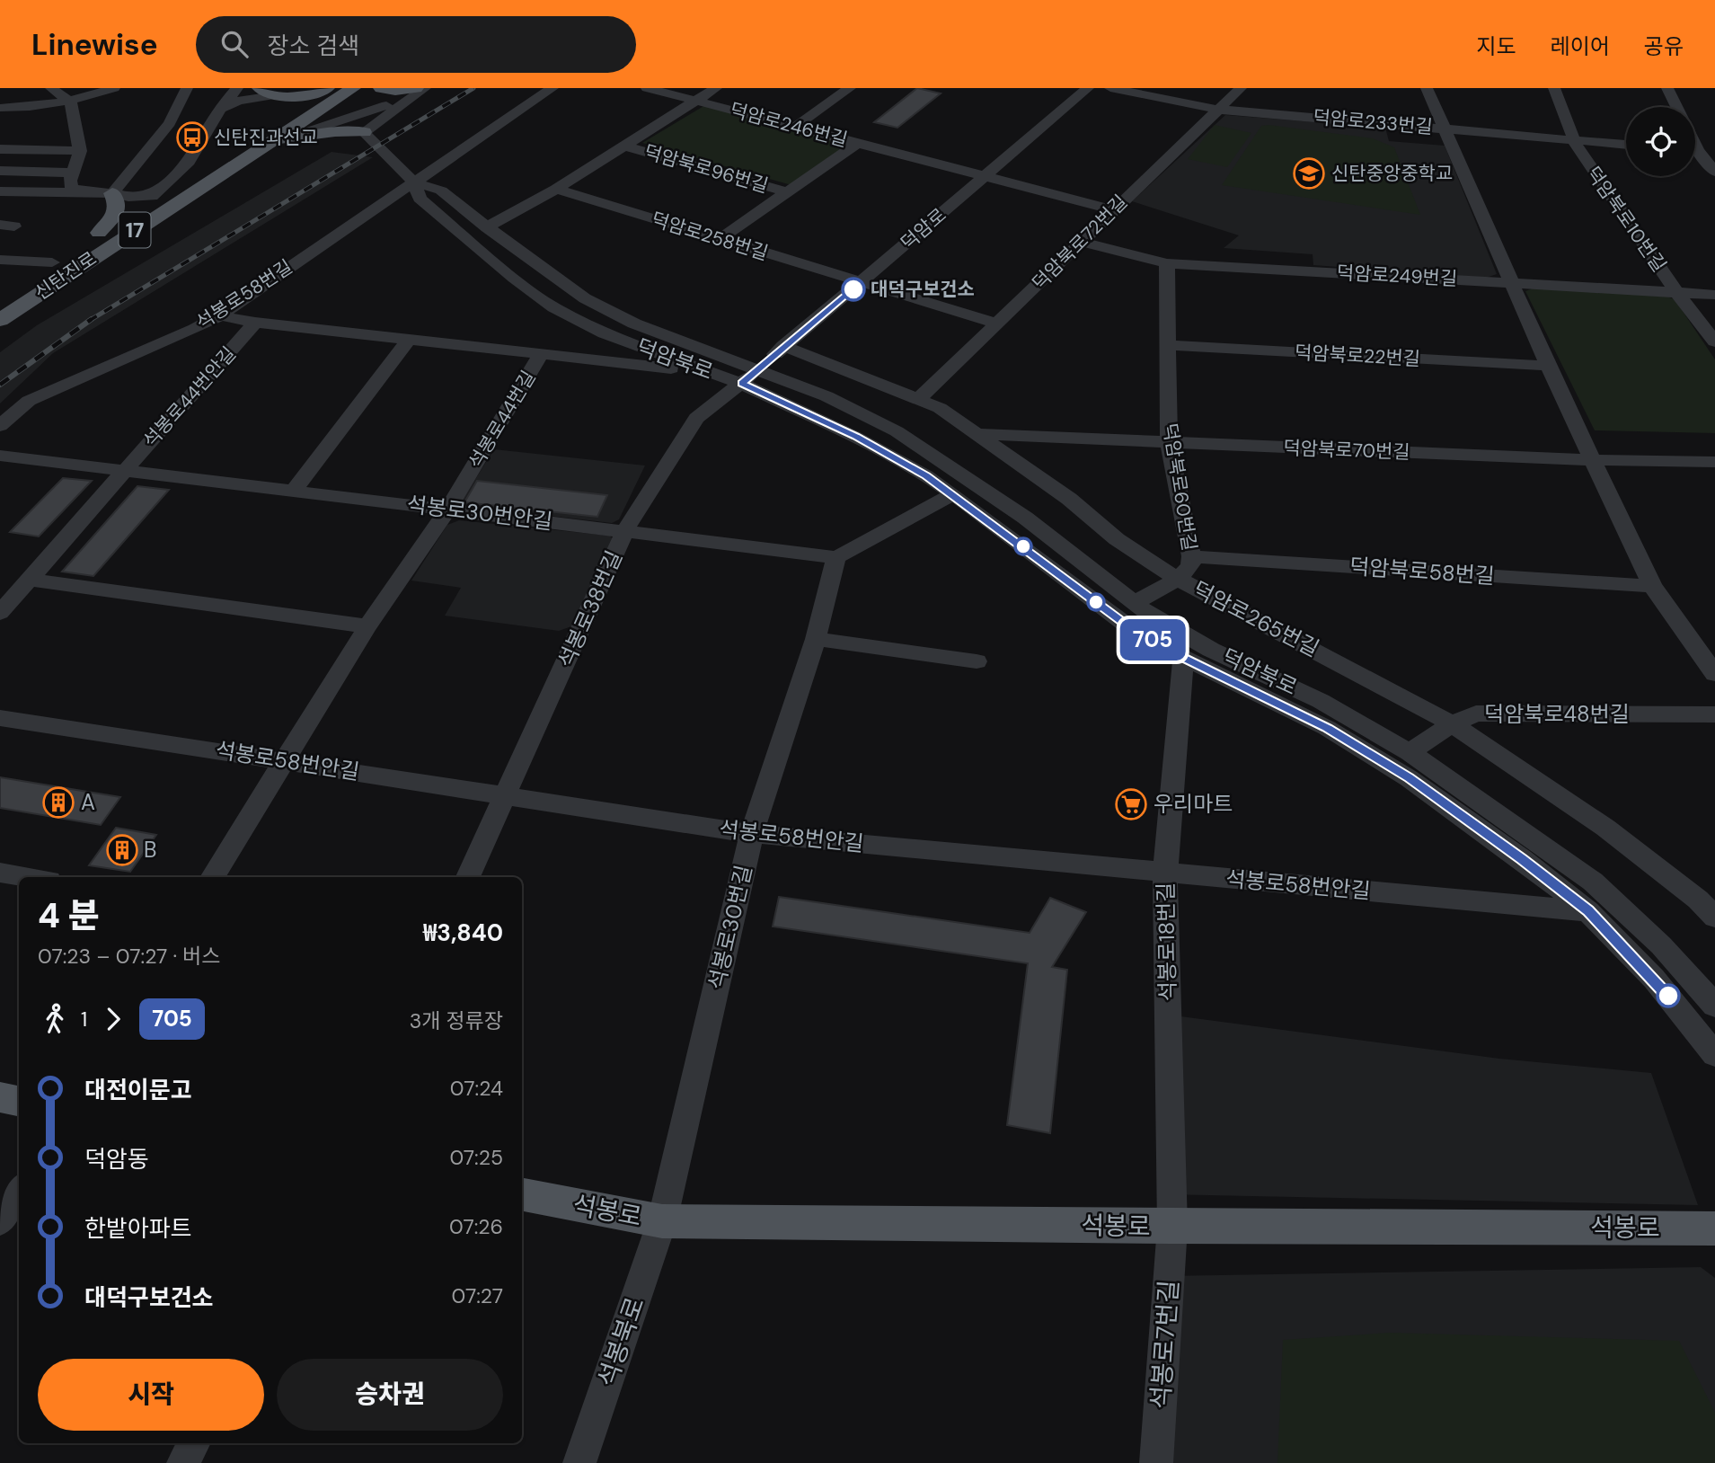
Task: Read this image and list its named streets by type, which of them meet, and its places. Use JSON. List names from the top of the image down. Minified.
{"streets":{"main road":["17","신탄진로","석봉로"],"street":["덕암로233번길","덕암로246번길","덕암북로96번길","덕암북로10번길","덕암로","덕암로258번길","덕암북로72번길","덕암로249번길","석봉로58번길","덕암북로22번길","덕암북로","석봉로44번안길","석봉로44번길","덕암북로70번길","덕암북로60번길","석봉로30번안길","덕암북로58번길","석봉로38번길","덕암로265번길","덕암북로48번길","석봉로58번안길","석봉로30번길","석봉로18번길","석봉북로","석봉로7번길"]},"crossings":[["덕암로233번길","덕암북로10번길"],["덕암로233번길","덕암북로72번길"],["덕암로246번길","덕암북로96번길"],["덕암로246번길","덕암로"],["덕암로246번길","덕암로258번길"],["덕암북로96번길","덕암로258번길"],["덕암북로96번길","덕암북로"],["덕암북로10번길","덕암로249번길"],["덕암로","덕암로258번길"],["덕암로","덕암북로"],["덕암로","석봉로38번길"],["덕암로","덕암로265번길"],["덕암로258번길","덕암북로72번길"],["덕암북로72번길","덕암로249번길"],["덕암북로72번길","덕암로265번길"],["덕암로249번길","덕암북로60번길"],["석봉로58번길","덕암북로"],["석봉로58번길","석봉로44번안길"],["덕암북로22번길","덕암북로60번길"],["덕암북로","석봉로44번길"],["덕암북로","덕암북로60번길"],["덕암북로","석봉로38번길"],["덕암북로","덕암북로48번길"],["덕암북로","석봉로58번안길"],["덕암북로","석봉로18번길"],["석봉로44번안길","석봉로44번길"],["석봉로44번안길","석봉로30번안길"],["석봉로44번길","석봉로30번안길"],["석봉로44번길","석봉로58번안길"],["덕암북로70번길","덕암북로60번길"],["덕암북로70번길","덕암로265번길"],["덕암북로60번길","덕암북로58번길"],["덕암북로60번길","덕암로265번길"],["석봉로30번안길","석봉로38번길"],["석봉로30번안길","석봉로30번길"],["석봉로38번길","석봉로58번안길"],["덕암로265번길","덕암북로48번길"],["석봉로58번안길","석봉로30번길"],["석봉로58번안길","석봉로18번길"],["석봉로30번길","석봉로"],["석봉로30번길","석봉북로"],["석봉로18번길","석봉로"],["석봉로18번길","석봉로7번길"],["석봉로","석봉북로"],["석봉로","석봉로7번길"]],"places":{"bus stop":["신탄진과선교"],"school or university":["신탄중앙중학교"],"other":["대덕구보건소"],"building":["A","B"],"supermarket":["우리마트"]},"lines":["bus line 705"],"page":{"header":"Linewise","search":"장소 검색","nav":["지도","레이어","공유"],"on_map":"705","heading":["4 분","07:23 – 07:27 · 버스","₩3,840"],"legs":["1","705","3개 정류장"],"list":[{"name":"대전이문고","value":"07:24"},{"name":"덕암동","value":"07:25"},{"name":"한밭아파트","value":"07:26"},{"name":"대덕구보건소","value":"07:27"}],"buttons":["시작","승차권"]}}
